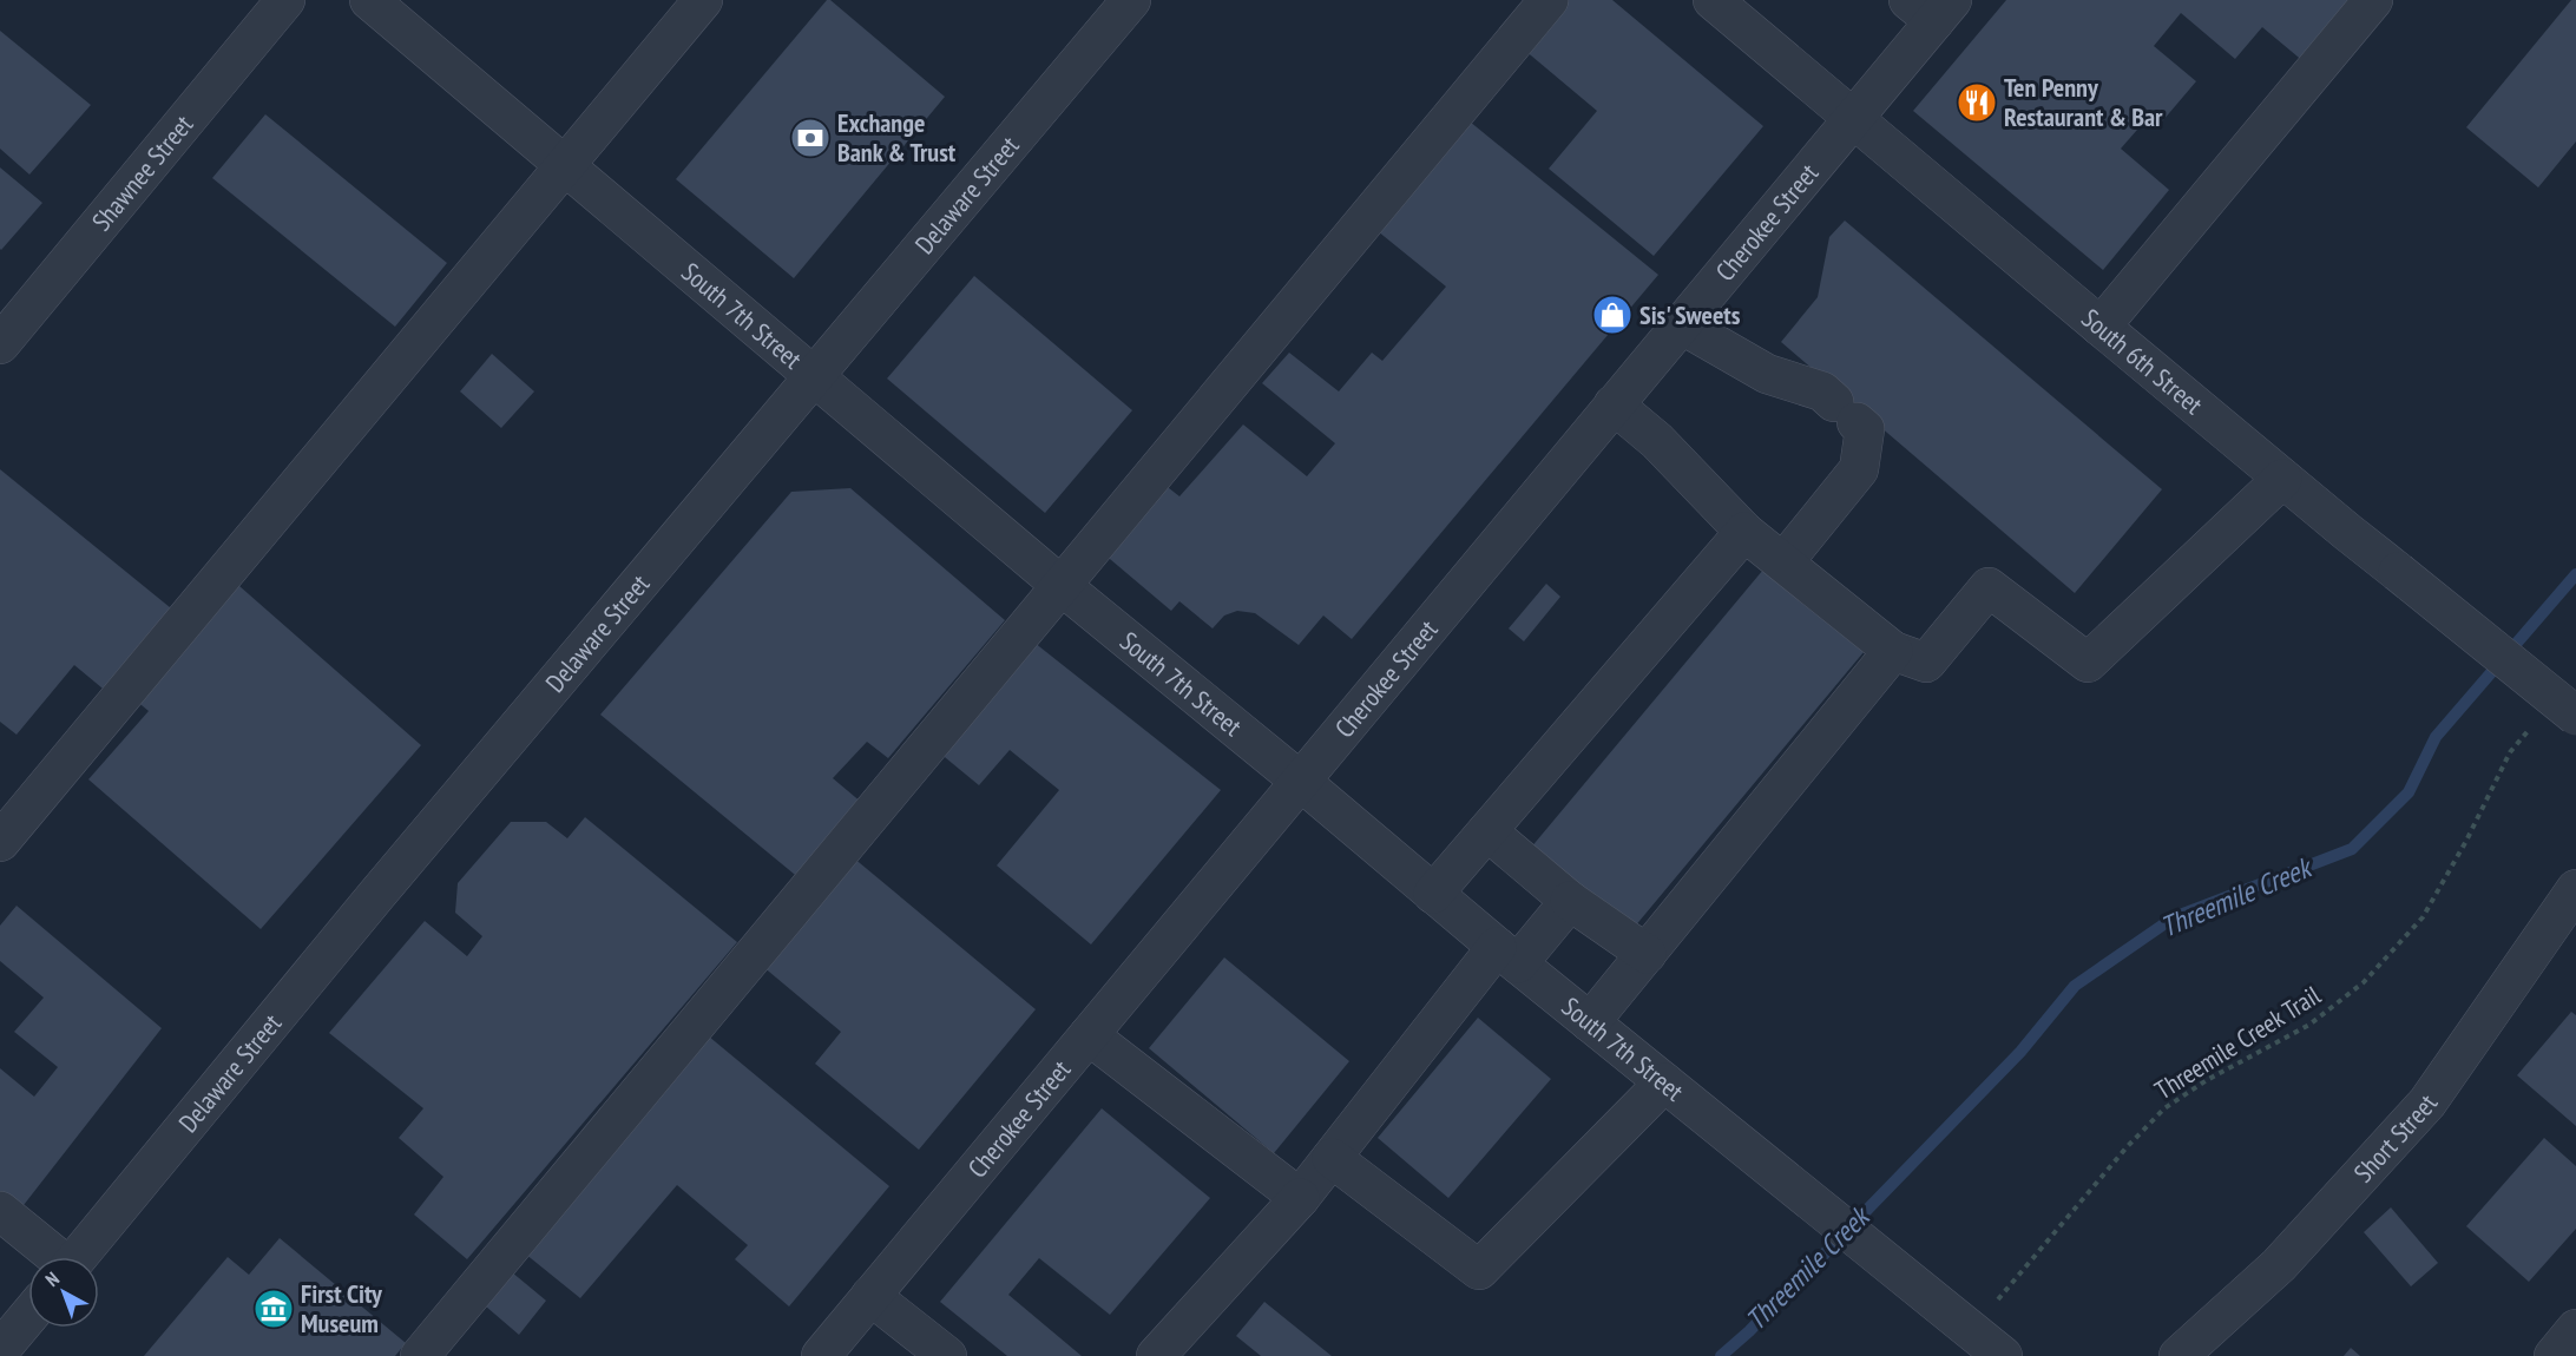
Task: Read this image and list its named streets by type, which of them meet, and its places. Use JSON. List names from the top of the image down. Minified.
{"streets":{"street":["Shawnee Street","Delaware Street","Cherokee Street","South 7th Street","South 6th Street","Short Street"],"path":["Threemile Creek Trail"]},"crossings":[["Delaware Street","South 7th Street"],["Cherokee Street","South 7th Street"],["Cherokee Street","South 6th Street"],["South 7th Street","Threemile Creek Trail"]],"water":["Threemile Creek"],"places":{"restaurant":["Ten Penny Restaurant & Bar"],"bank":["Exchange Bank & Trust"],"shop":["Sis' Sweets"],"museum":["First City Museum"]},"north":"top left"}
